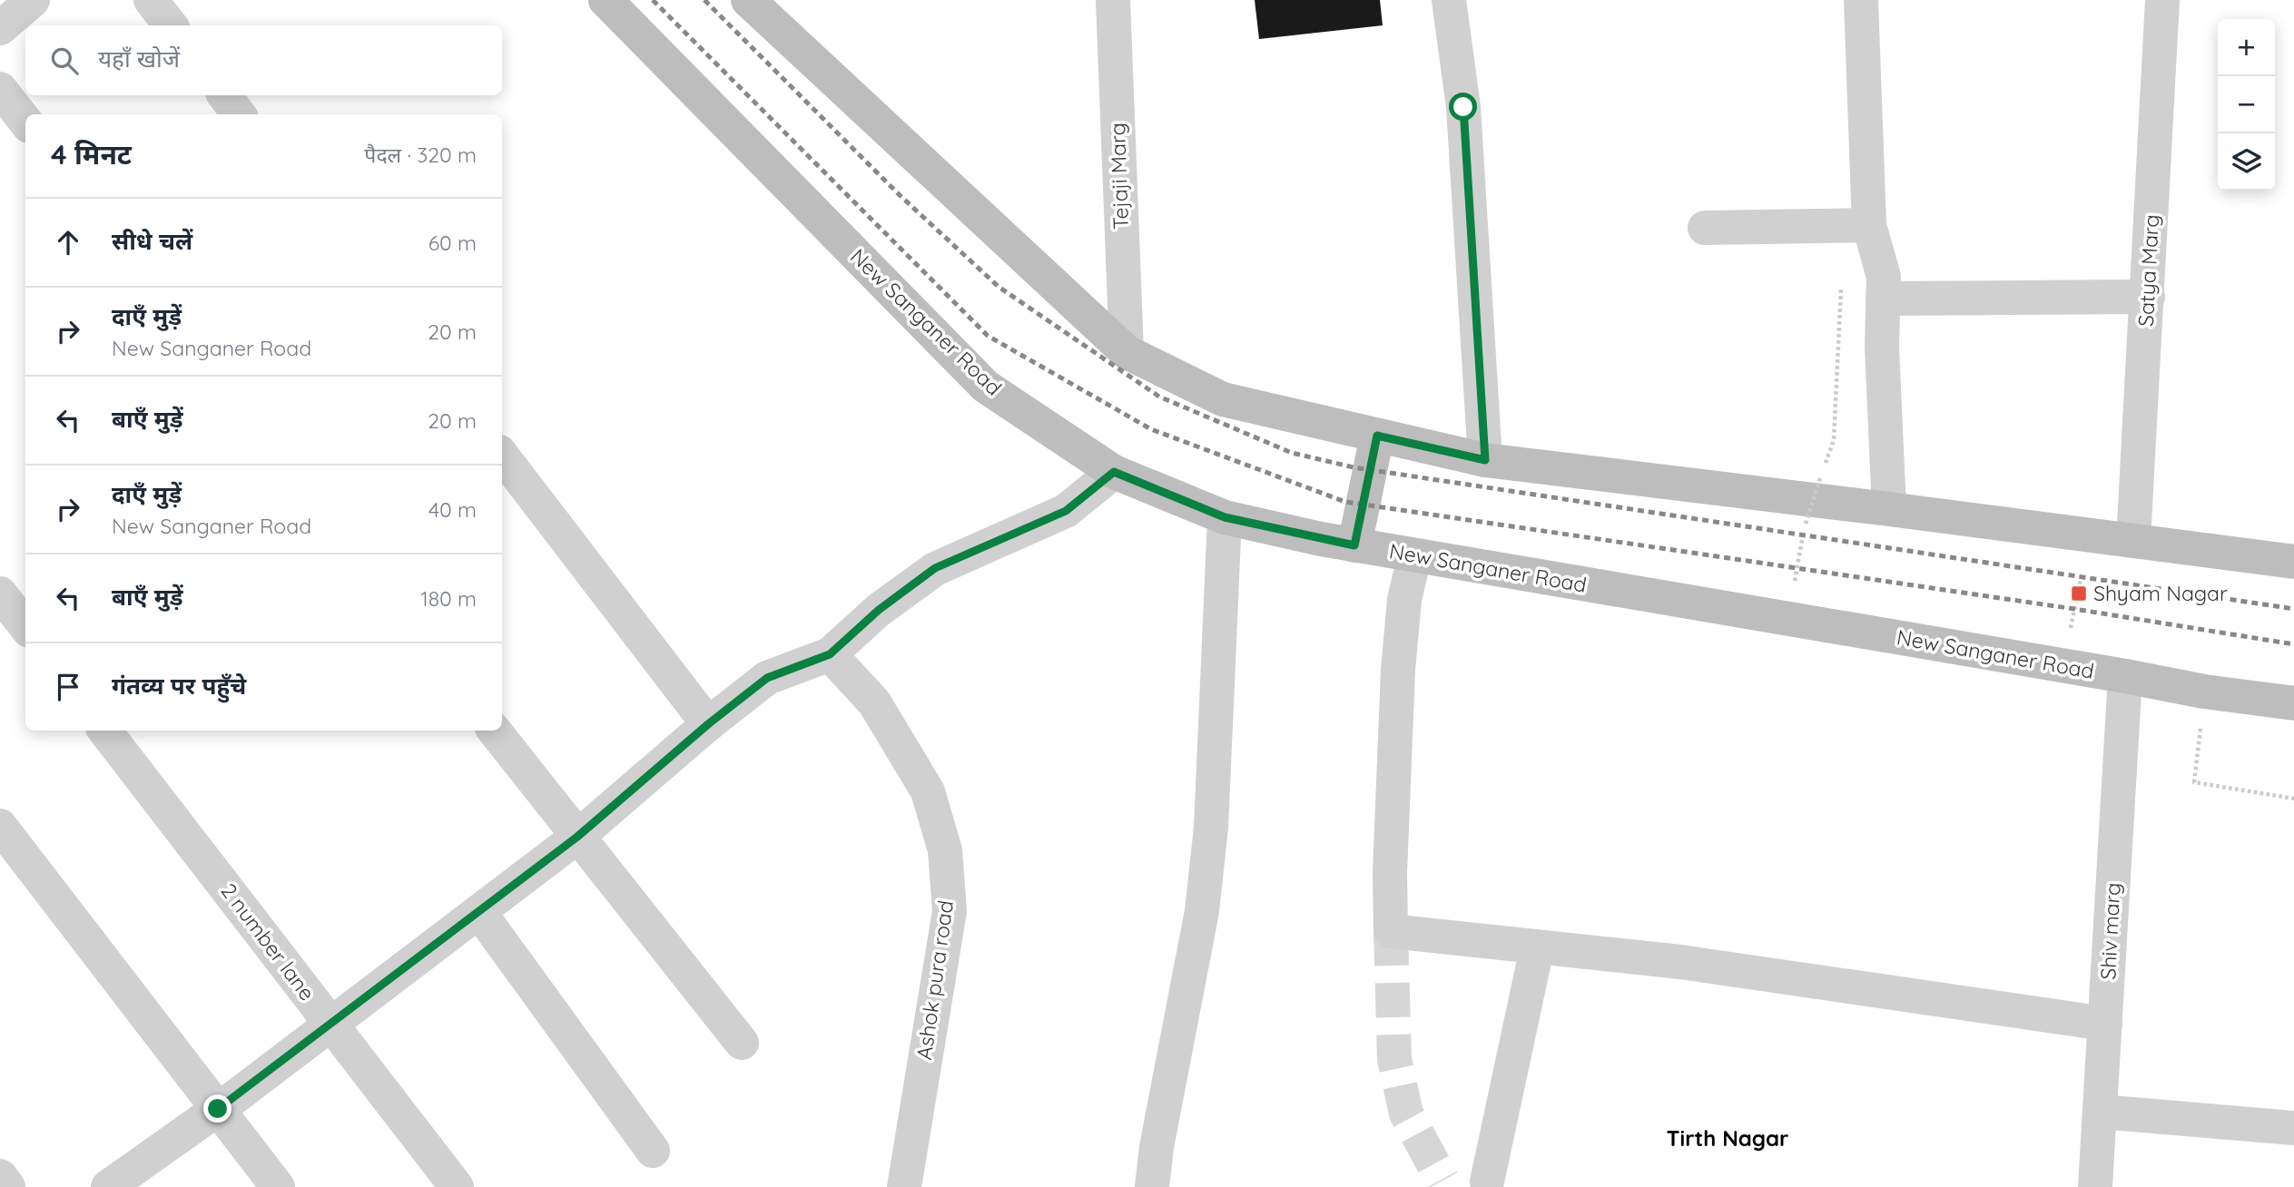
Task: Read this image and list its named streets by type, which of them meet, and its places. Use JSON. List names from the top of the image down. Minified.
{"streets":{"main road":["New Sanganer Road"],"street":["Tejaji Marg","Satya Marg","Shiv marg","2 number lane","Ashok pura road"]},"crossings":[["New Sanganer Road","Shiv marg"]],"districts":["Tirth Nagar"],"places":{"transit":["Shyam Nagar"]},"page":{"map_buttons":["+","−"],"search":"यहाँ खोजें","heading":["4 मिनट","पैदल · 320 m"],"list":[["सीधे चलें","60 m"],["दाएँ मुड़ें","New Sanganer Road","20 m"],["बाएँ मुड़ें","20 m"],["दाएँ मुड़ें","New Sanganer Road","40 m"],["बाएँ मुड़ें","180 m"],"गंतव्य पर पहुँचे"]}}
